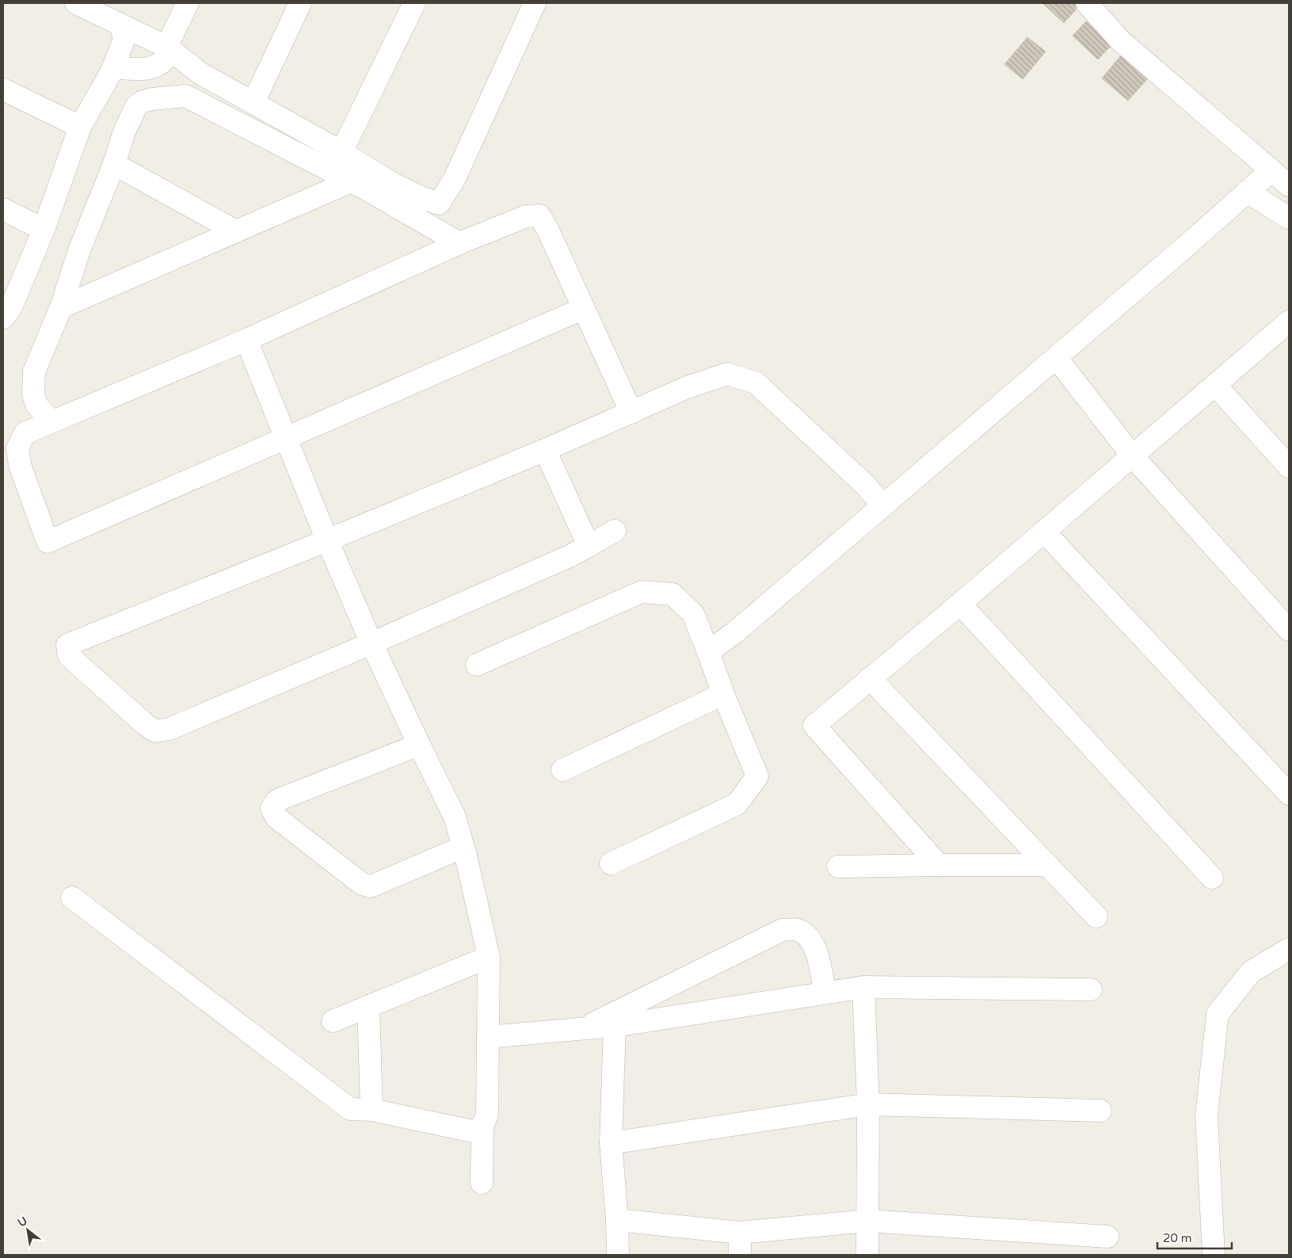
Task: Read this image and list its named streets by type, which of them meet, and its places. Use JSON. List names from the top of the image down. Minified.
{"scale_bar":"20 m","north":"top left"}
